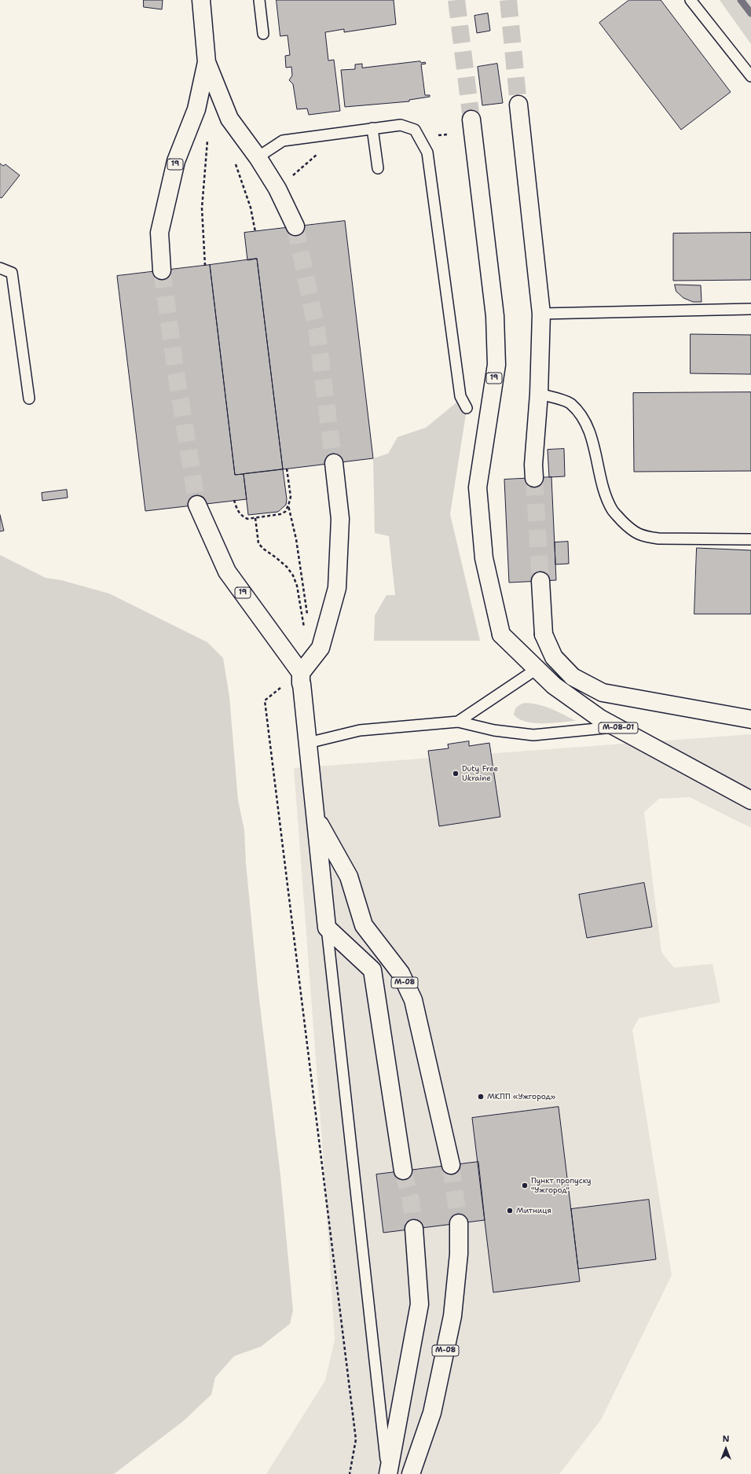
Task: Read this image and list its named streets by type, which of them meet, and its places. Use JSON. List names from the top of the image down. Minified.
{"streets":{"main road":["19","М-08-01","М-08"]},"crossings":[["19","М-08-01"],["19","М-08"]],"places":["Duty Free Ukraine","МКПП «Ужгород»","Пункт пропуску \"Ужгород\"","Митниця"],"north":"top"}
